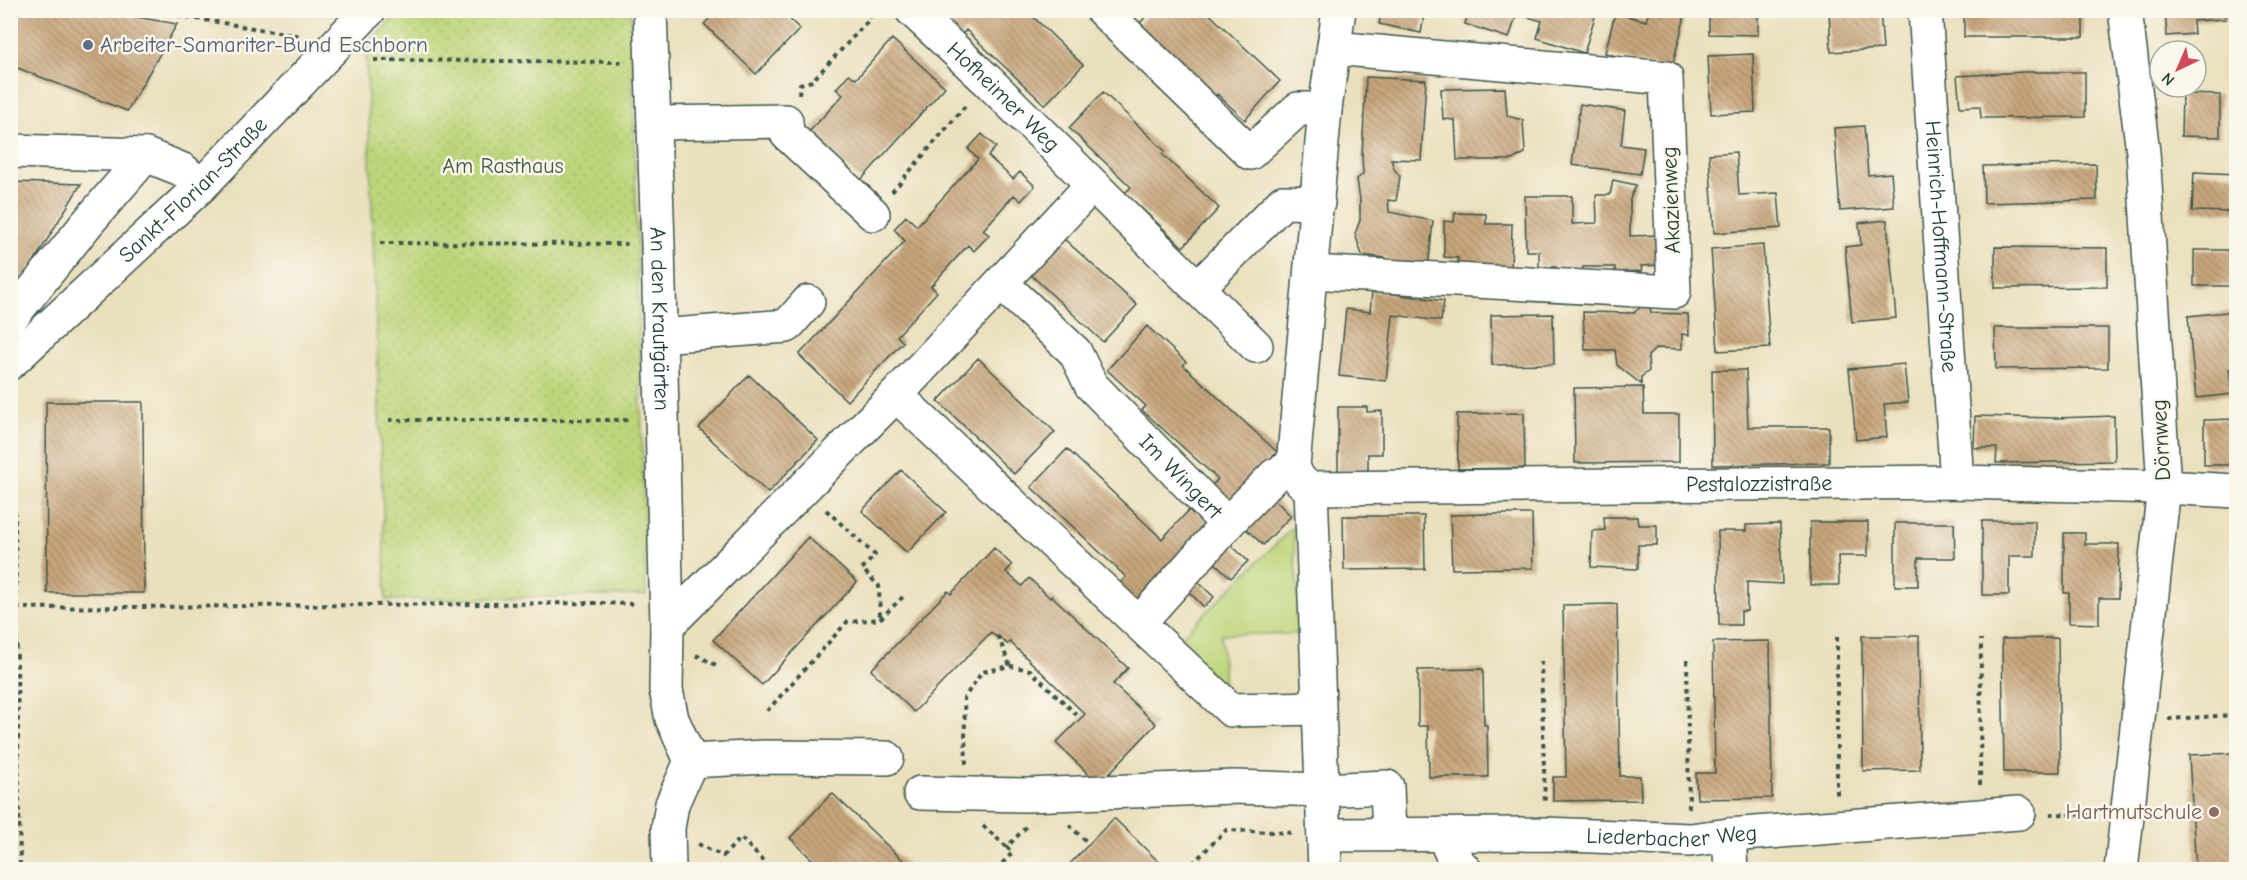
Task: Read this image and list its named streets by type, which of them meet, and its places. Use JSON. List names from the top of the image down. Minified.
{"streets":{"street":["Hofheimer Weg","Sankt-Florian-Straße","Akazienweg","Heinrich-Hoffmann-Straße","An den Krautgärten","Dörnweg","Im Wingert","Pestalozzistraße","Liederbacher Weg"]},"crossings":[["Heinrich-Hoffmann-Straße","Pestalozzistraße"],["Dörnweg","Pestalozzistraße"],["Im Wingert","Pestalozzistraße"]],"parks":["Am Rasthaus"],"places":["Arbeiter-Samariter-Bund Eschborn","Hartmutschule"],"north":"bottom left"}
